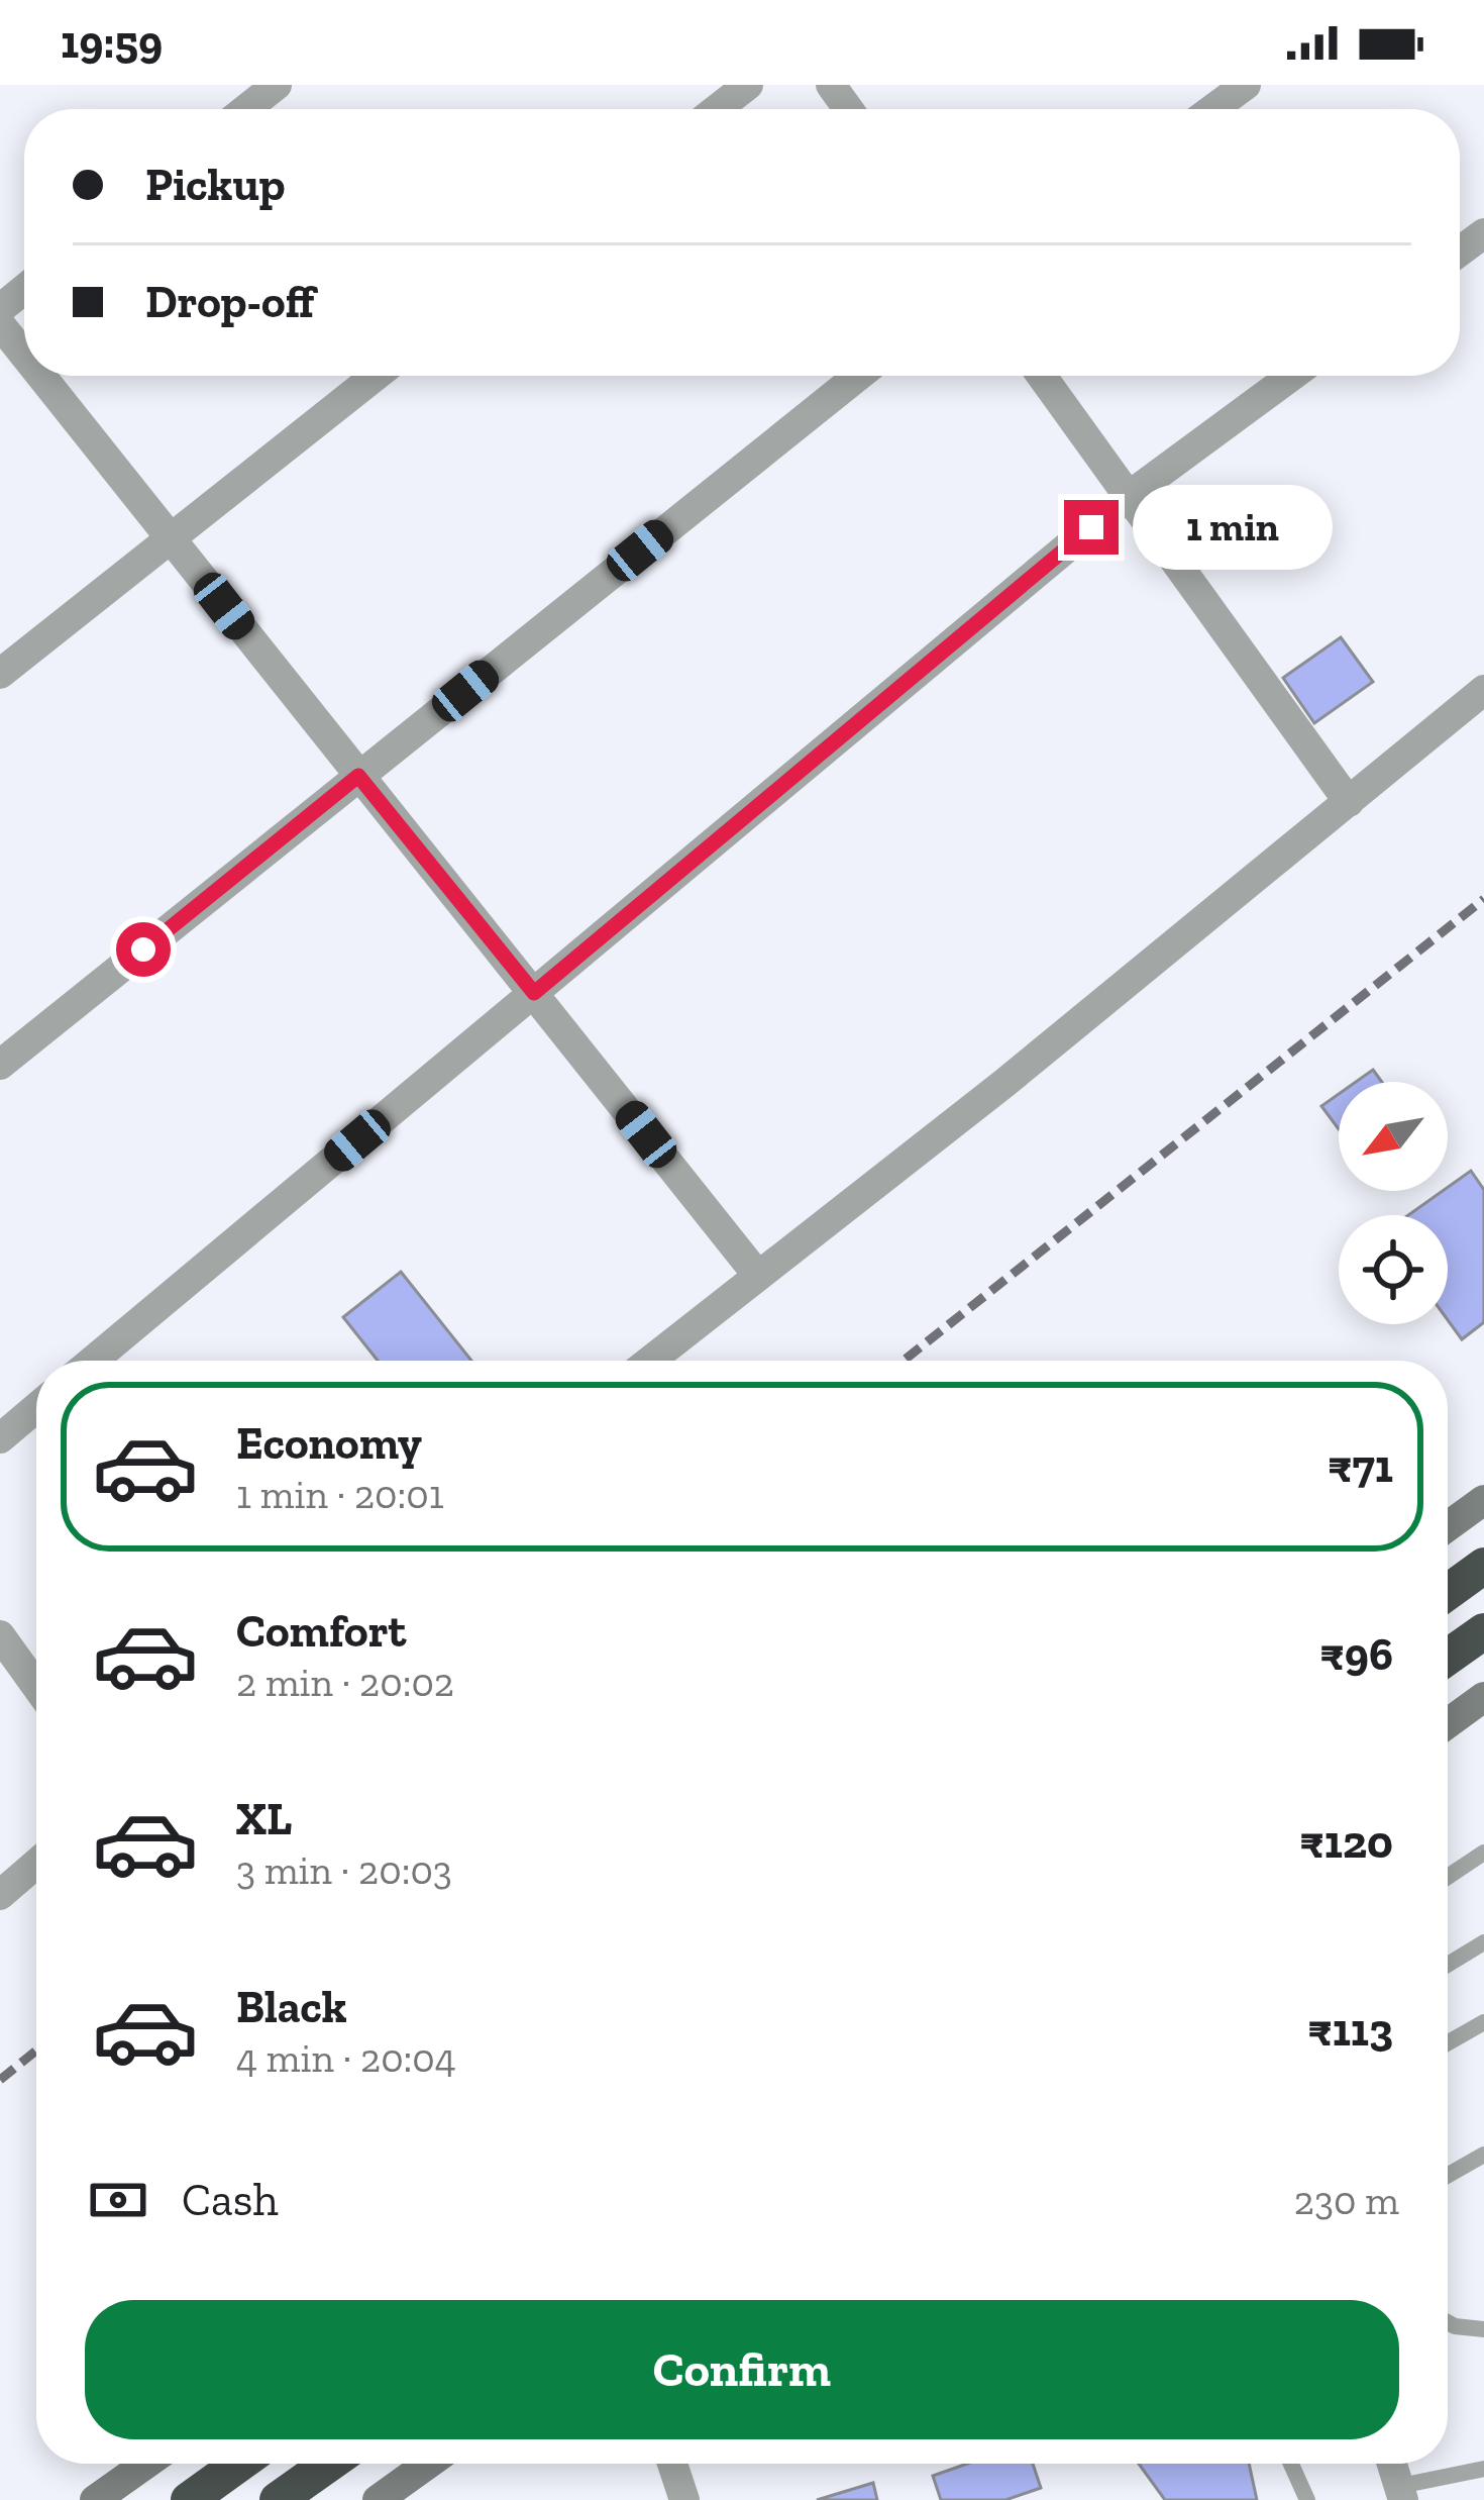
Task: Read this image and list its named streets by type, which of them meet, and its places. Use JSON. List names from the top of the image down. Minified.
{"north":"bottom left","page":{"status":"19:59","banner":["Pickup","Drop-off"],"bubble":"1 min","list":[{"name":"Economy","note":"1 min · 20:01","value":"₹71"},{"name":"Comfort","note":"2 min · 20:02","value":"₹96"},{"name":"XL","note":"3 min · 20:03","value":"₹120"},{"name":"Black","note":"4 min · 20:04","value":"₹113"}],"pay":["Cash","230 m"],"buttons":"Confirm"}}
